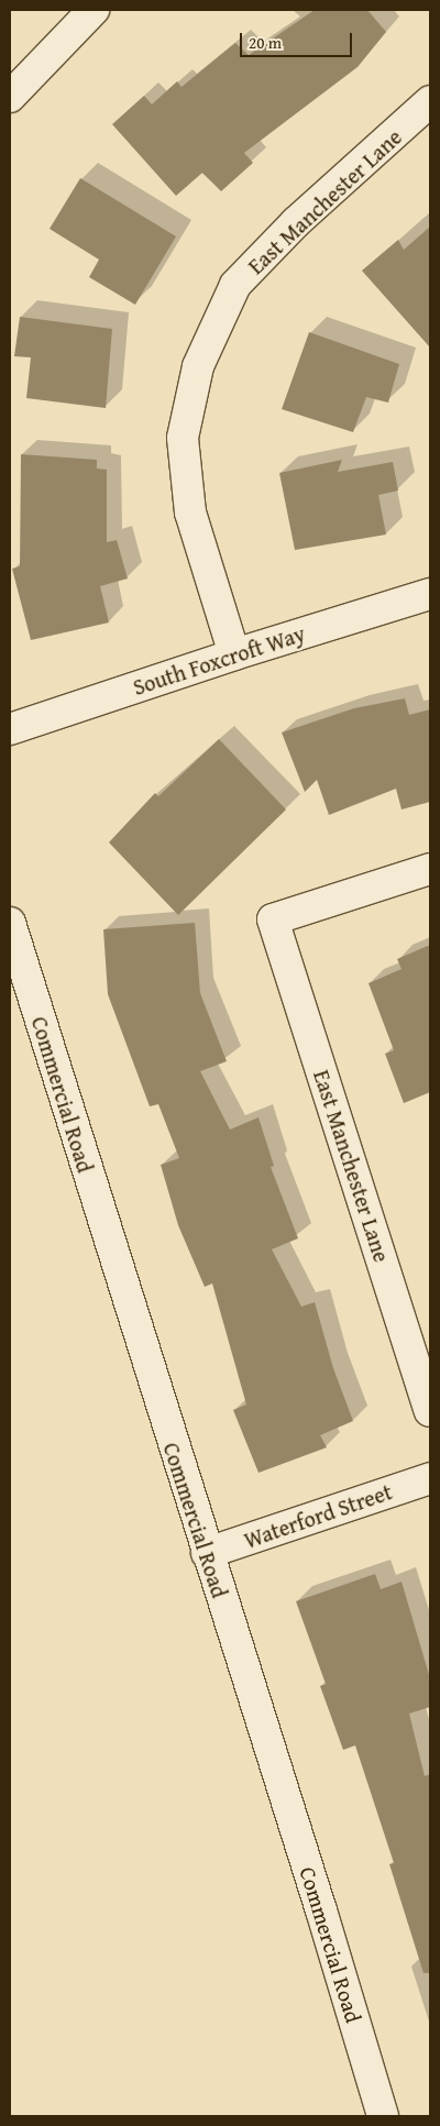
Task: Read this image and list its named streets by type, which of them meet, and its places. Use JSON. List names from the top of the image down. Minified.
{"streets":{"street":["East Manchester Lane","South Foxcroft Way","Commercial Road","Waterford Street"]},"crossings":[["East Manchester Lane","South Foxcroft Way"],["Commercial Road","Waterford Street"]],"scale_bar":"20 m"}
